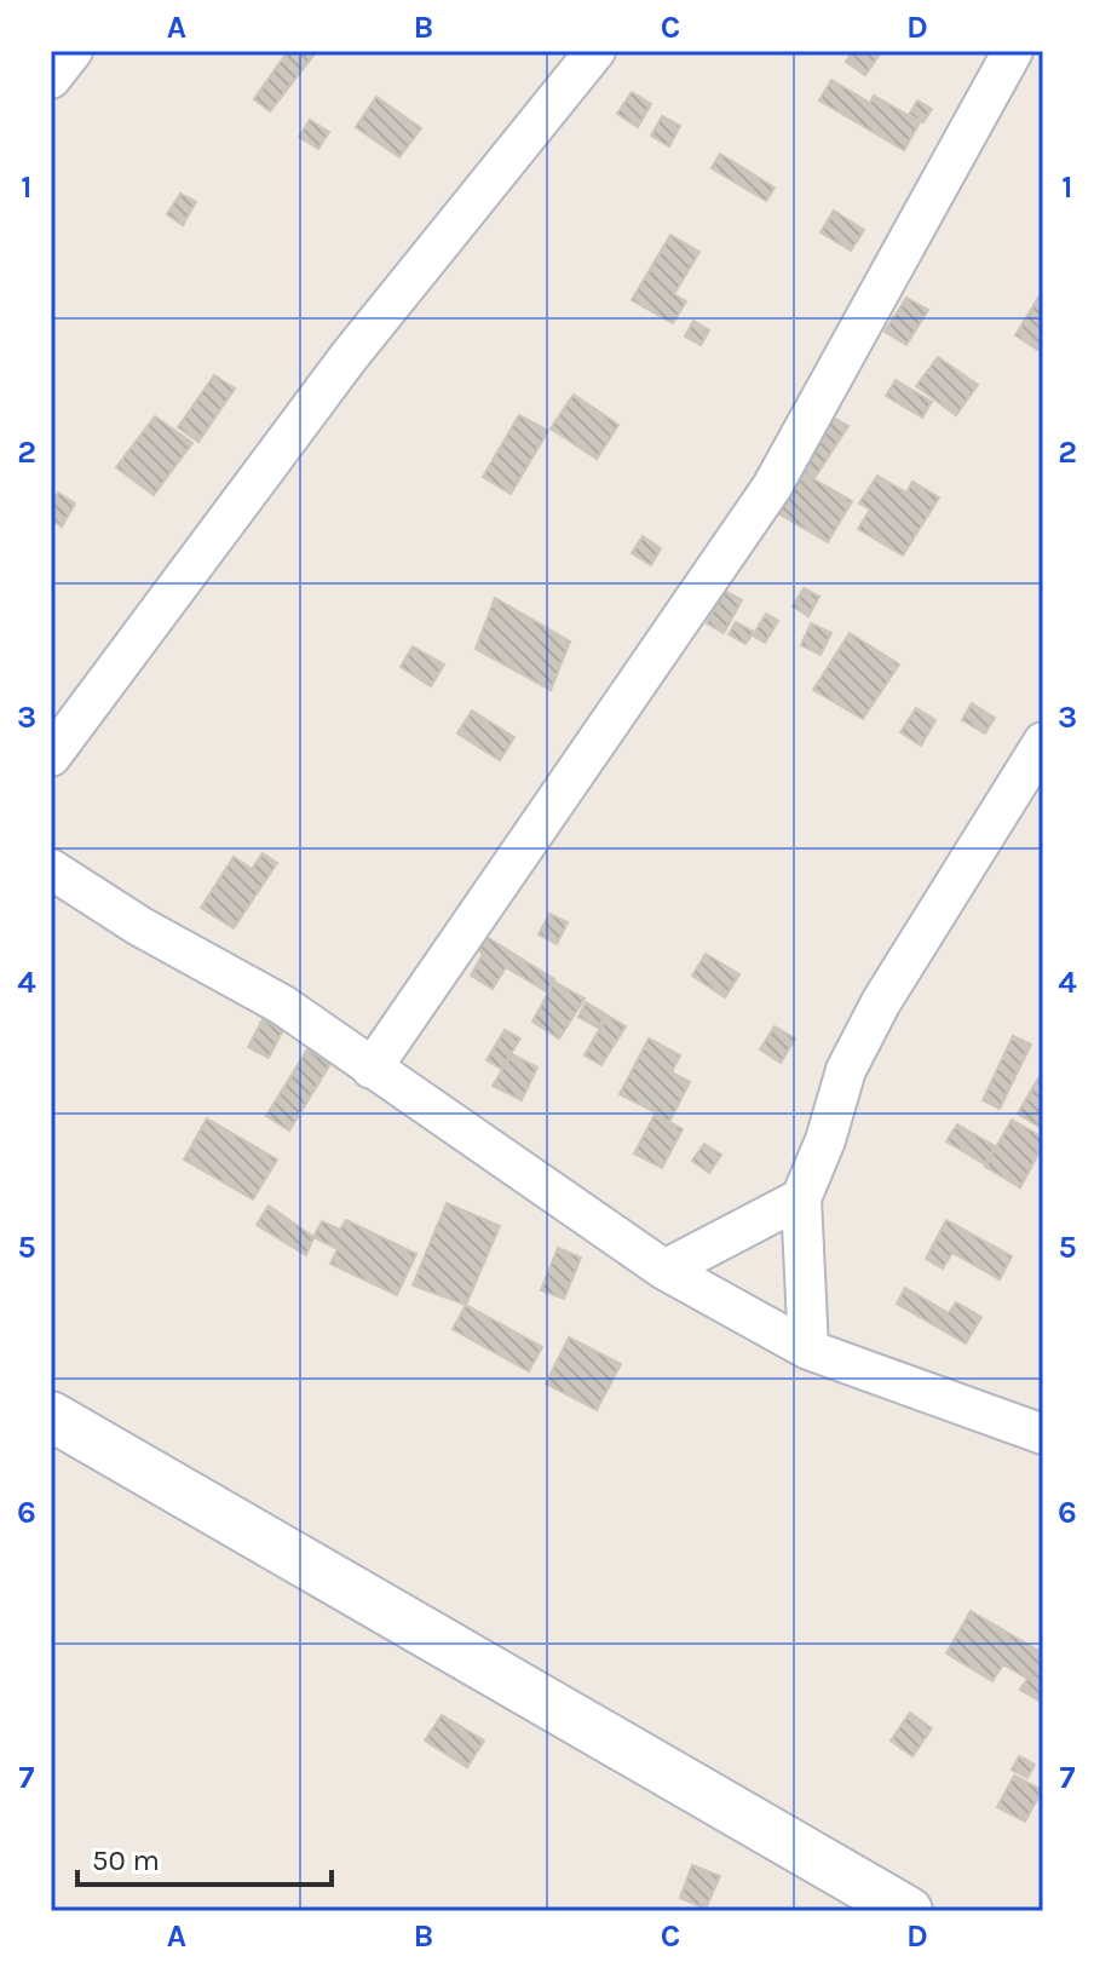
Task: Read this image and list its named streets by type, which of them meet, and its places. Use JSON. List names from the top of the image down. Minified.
{"scale_bar":"50 m","grid":{"columns":["A","B","C","D"],"rows":["1","2","3","4","5","6","7"]}}
